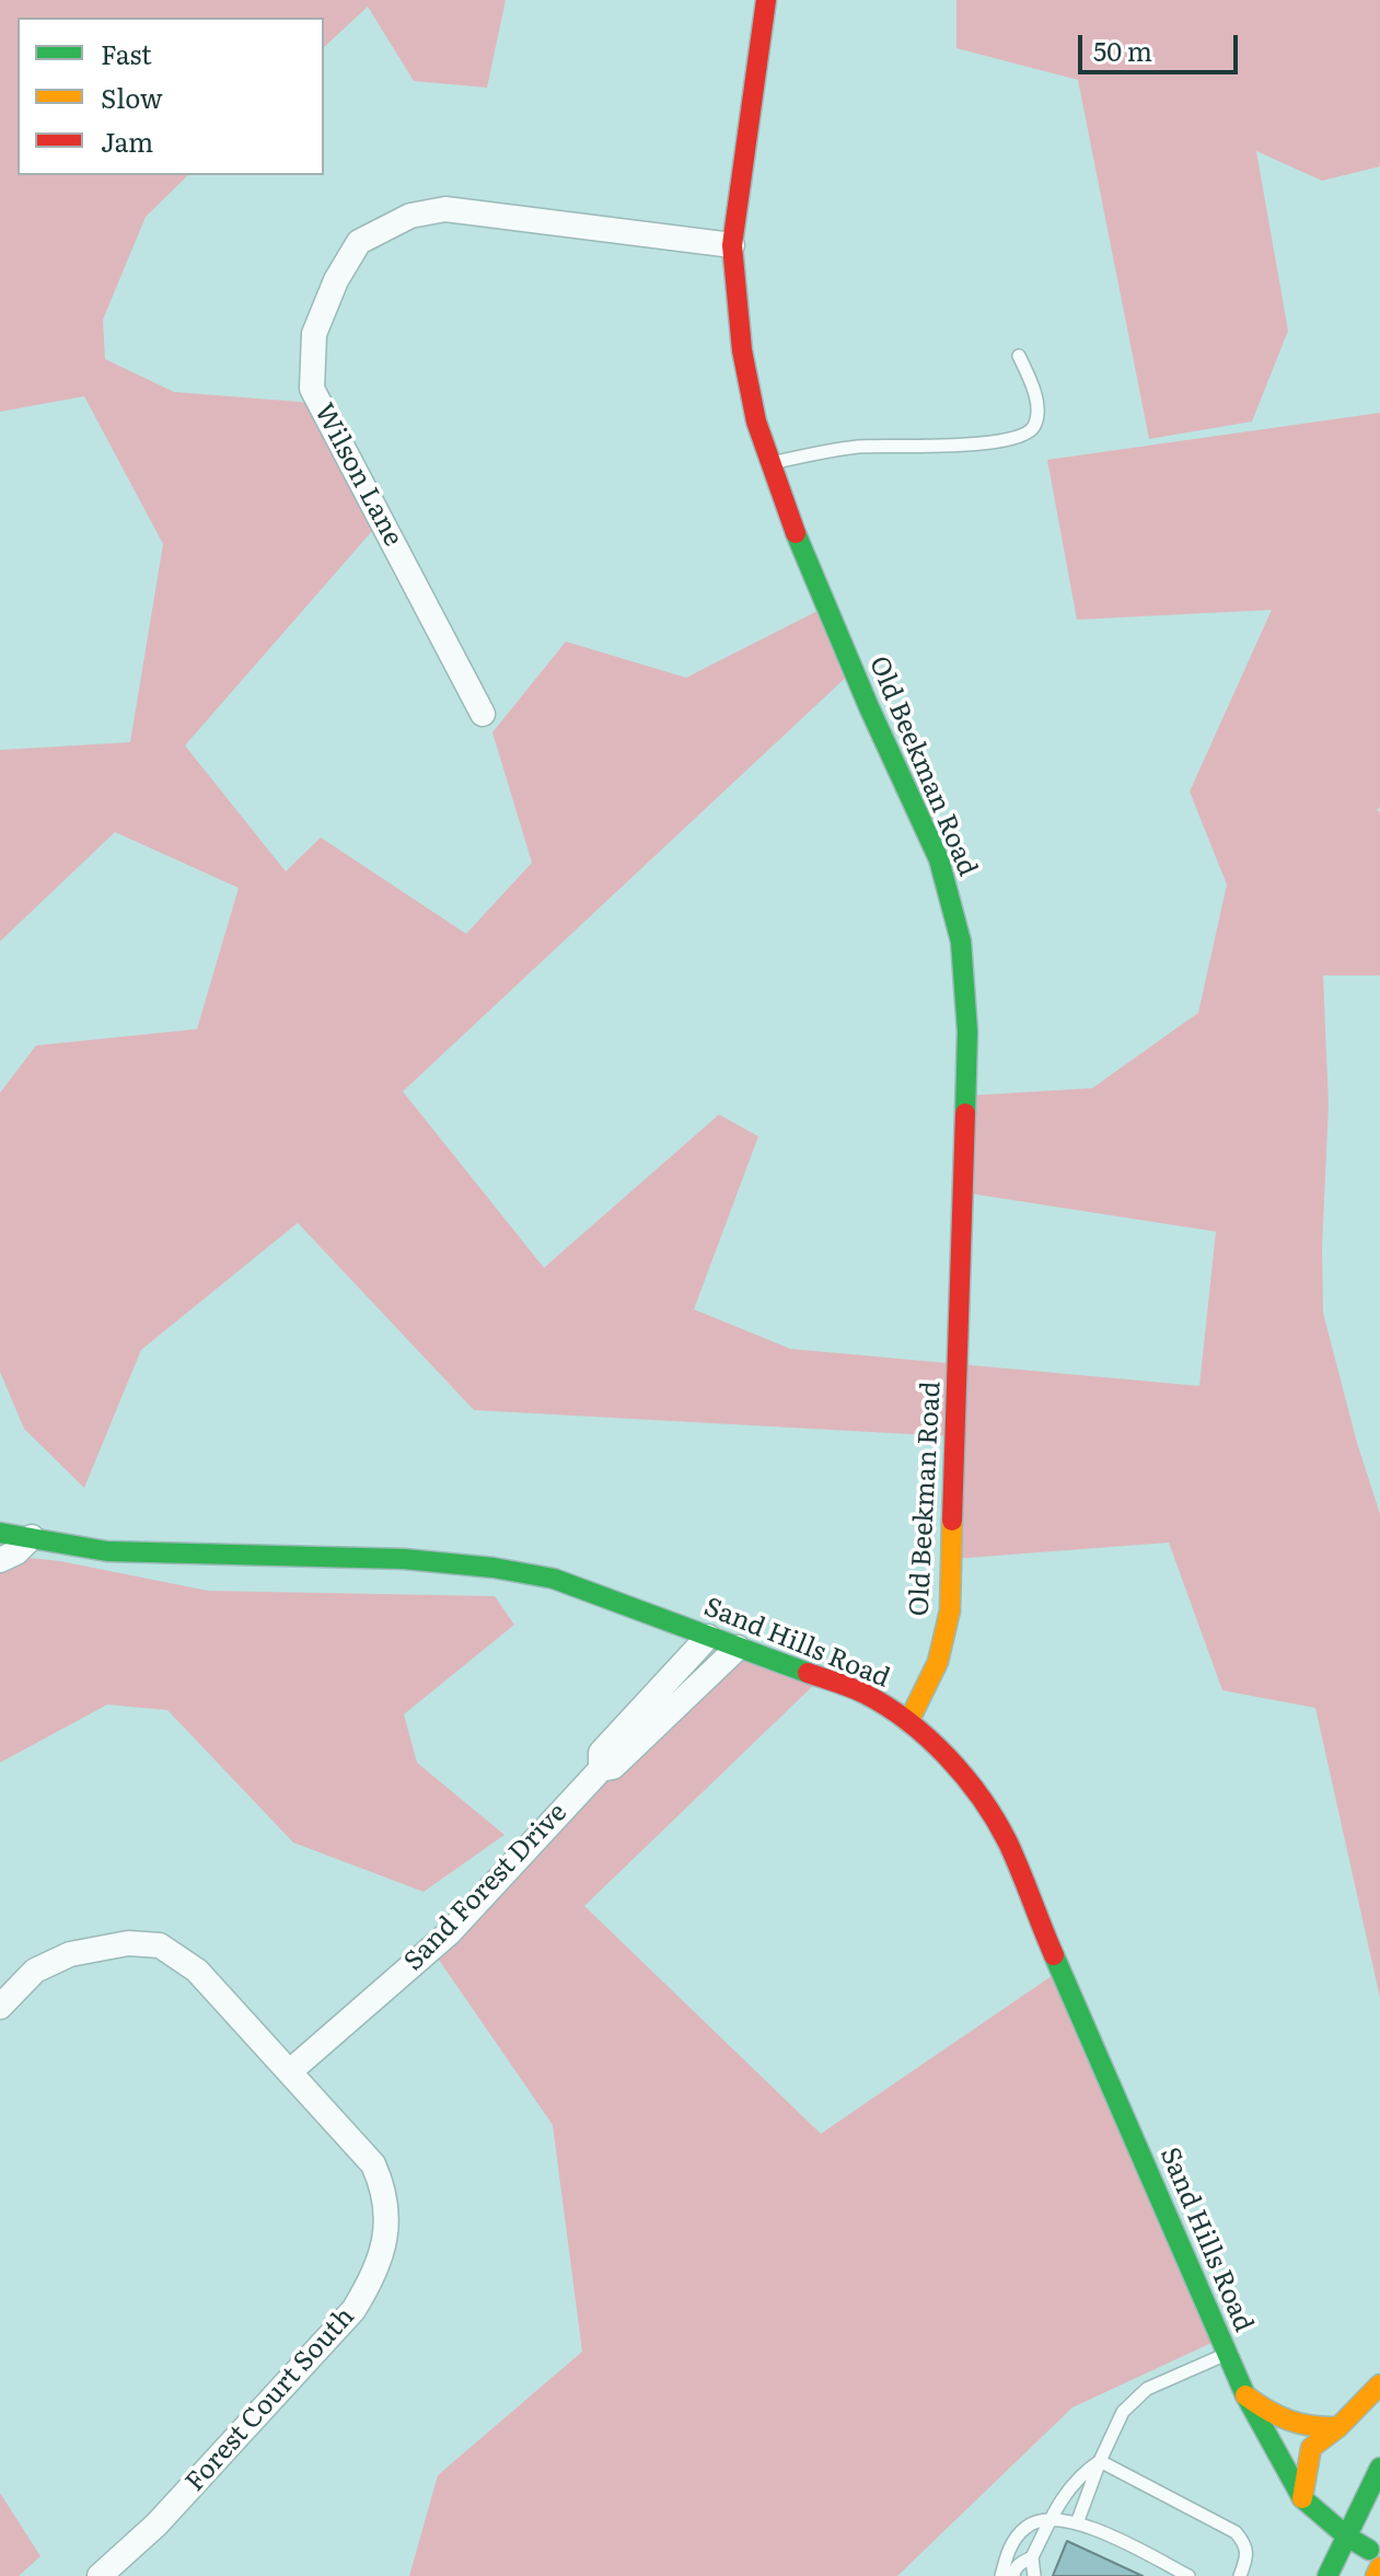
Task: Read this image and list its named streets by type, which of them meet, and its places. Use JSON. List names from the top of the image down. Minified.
{"streets":{"main road":["Old Beekman Road","Sand Hills Road"],"street":["Wilson Lane","Sand Forest Drive","Forest Court South"]},"crossings":[["Wilson Lane","Old Beekman Road"],["Old Beekman Road","Sand Hills Road"],["Sand Hills Road","Sand Forest Drive"],["Sand Forest Drive","Forest Court South"]],"legend":["Fast","Slow","Jam"],"scale_bar":"50 m"}
